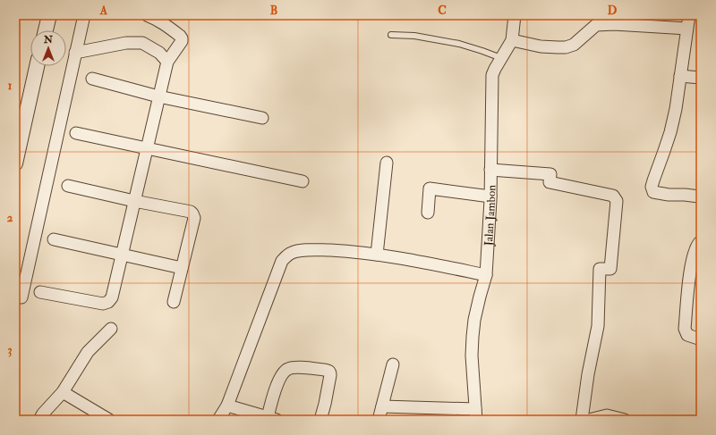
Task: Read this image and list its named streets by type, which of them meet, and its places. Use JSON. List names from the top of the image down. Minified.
{"streets":{"street":["Jalan Jambon"]},"north":"top","grid":{"columns":["A","B","C","D"],"rows":["1","2","3"]}}
